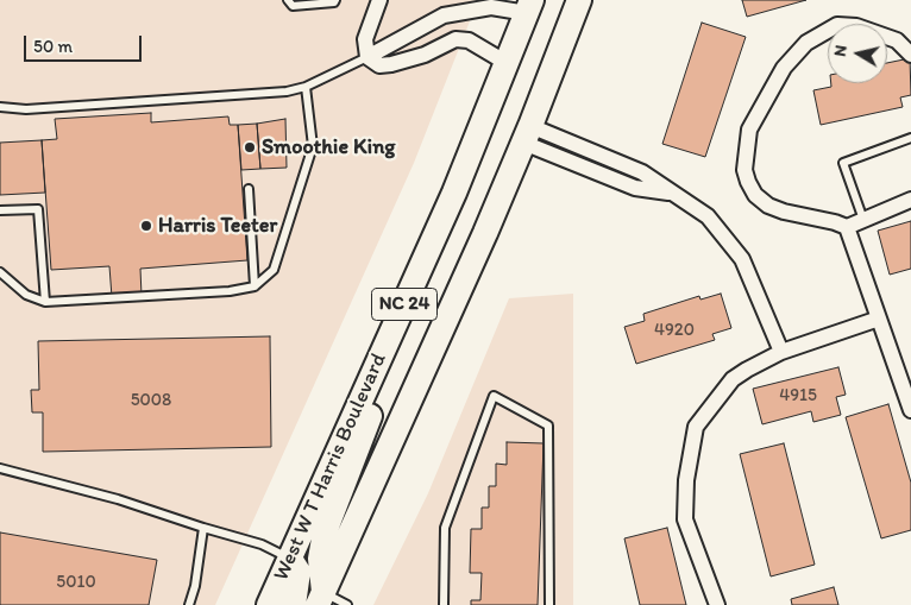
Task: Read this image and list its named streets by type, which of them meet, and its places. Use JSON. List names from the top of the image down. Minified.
{"streets":{"main road":["NC 24","West W T Harris Boulevard"]},"places":["Smoothie King","Harris Teeter"],"house_numbers":["4920","4915","5008","5010"],"scale_bar":"50 m","north":"left"}
